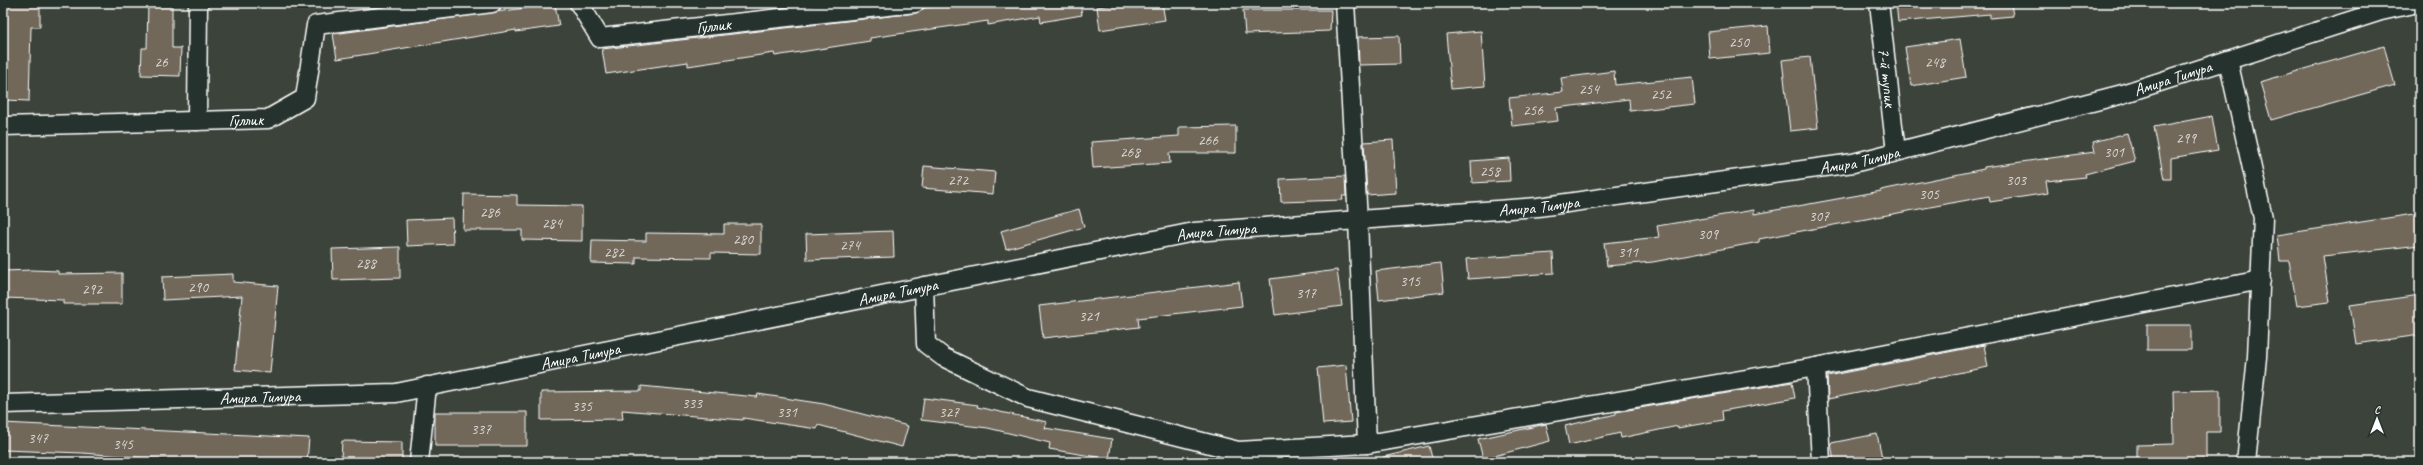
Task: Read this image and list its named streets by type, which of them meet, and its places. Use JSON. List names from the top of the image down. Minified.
{"streets":{"street":["Гуллик","7-й тупик","Амира Тимура"]},"crossings":[["7-й тупик","Амира Тимура"]],"house_numbers":["250","26","248","254","252","256","299","266","268","301","258","272","303","305","286","307","284","309","280","274","282","311","288","315","290","292","317","321","333","335","331","327","337","347","345"],"north":"top"}
